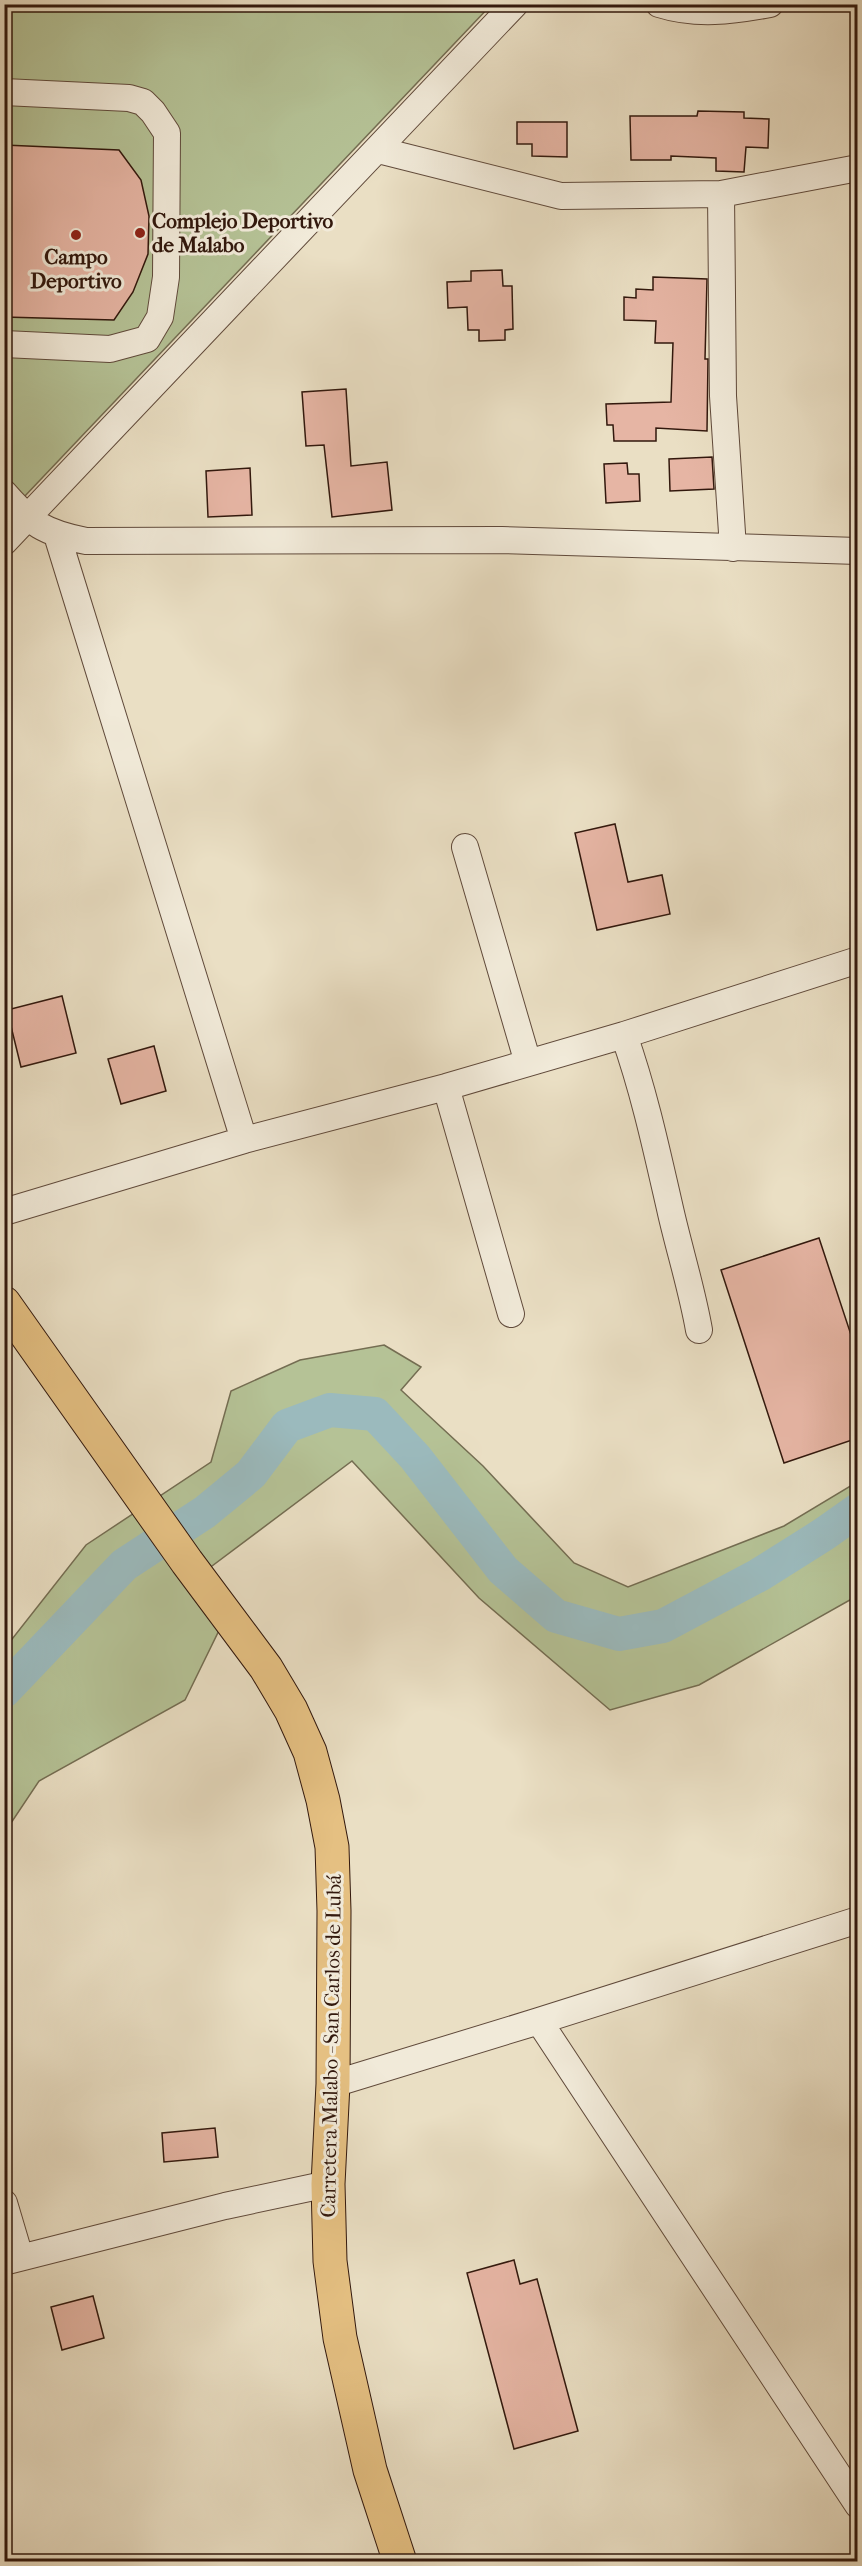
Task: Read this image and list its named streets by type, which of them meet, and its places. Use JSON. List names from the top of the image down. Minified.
{"streets":{"main road":["Carretera Malabo - San Carlos de Lubá"]},"places":["Complejo Deportivo de Malabo","Campo Deportivo"]}
